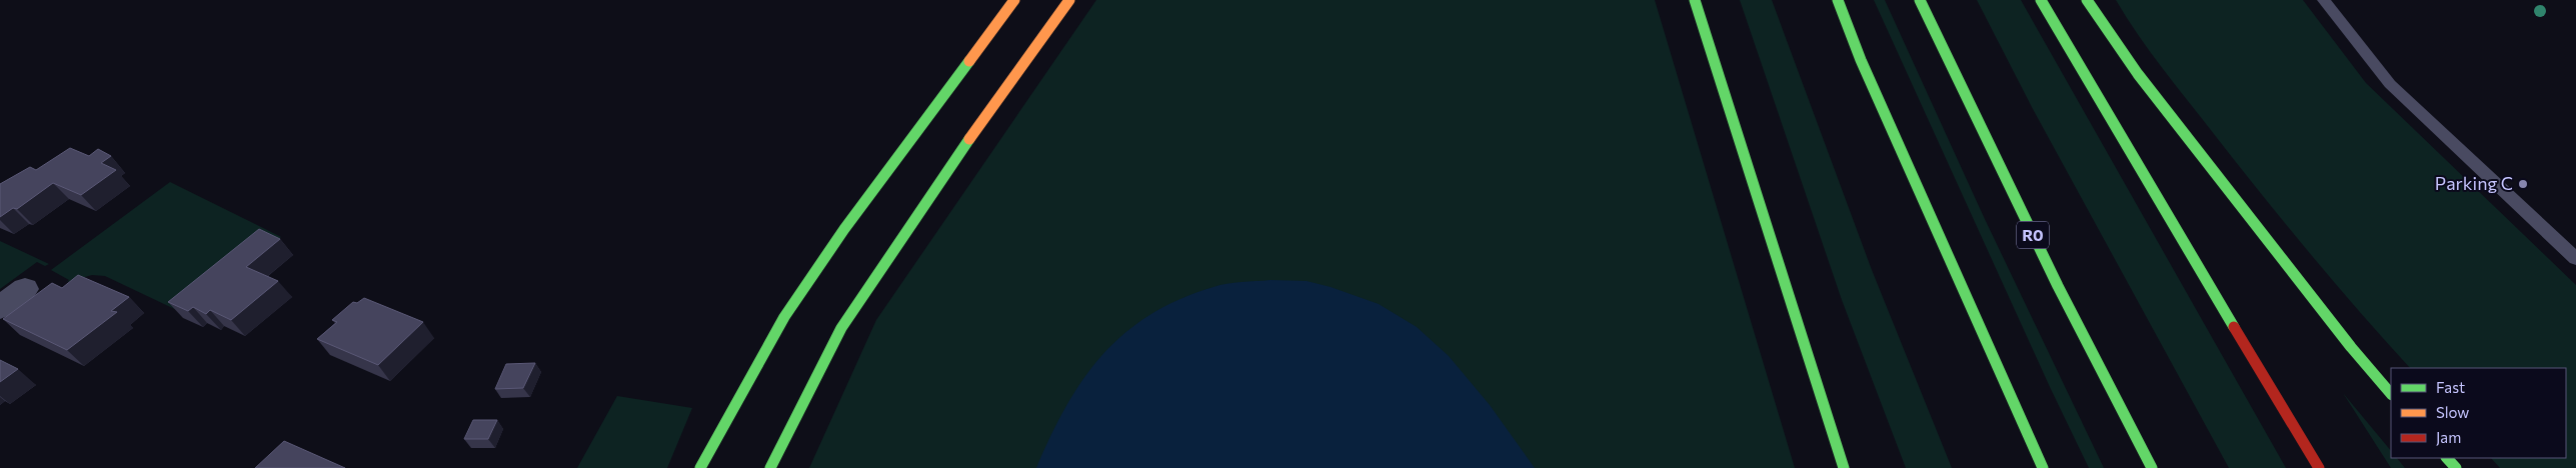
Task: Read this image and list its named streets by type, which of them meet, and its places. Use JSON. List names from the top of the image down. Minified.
{"streets":{"highway":["R0"]},"places":["Parking C"],"legend":["Fast","Slow","Jam"]}
